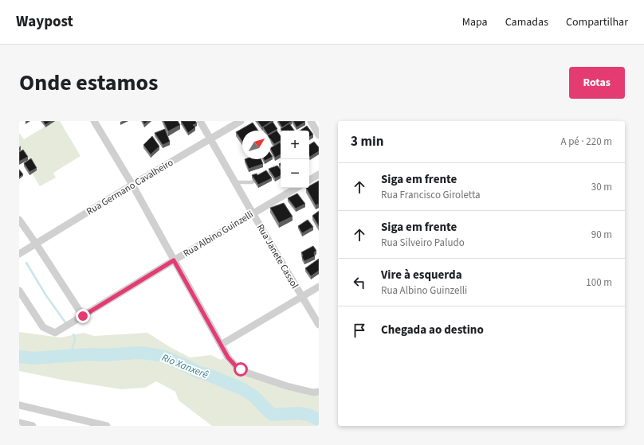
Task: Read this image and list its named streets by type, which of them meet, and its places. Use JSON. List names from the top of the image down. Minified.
{"streets":{"street":["Rua Germano Cavalheiro","Rua Albino Guinzelli","Rua Janete Cassol"]},"crossings":[["Rua Germano Cavalheiro","Rua Janete Cassol"],["Rua Albino Guinzelli","Rua Janete Cassol"]],"water":["Rio Xanxerê"],"north":"top right","page":{"header":"Waypost","nav":["Mapa","Camadas","Compartilhar"],"title":"Onde estamos","buttons":"Rotas","heading":["3 min","A pé · 220 m"],"map_buttons":["+","−"],"list":[["Siga em frente","Rua Francisco Giroletta","30 m"],["Siga em frente","Rua Silveiro Paludo","90 m"],["Vire à esquerda","Rua Albino Guinzelli","100 m"],"Chegada ao destino"]}}
